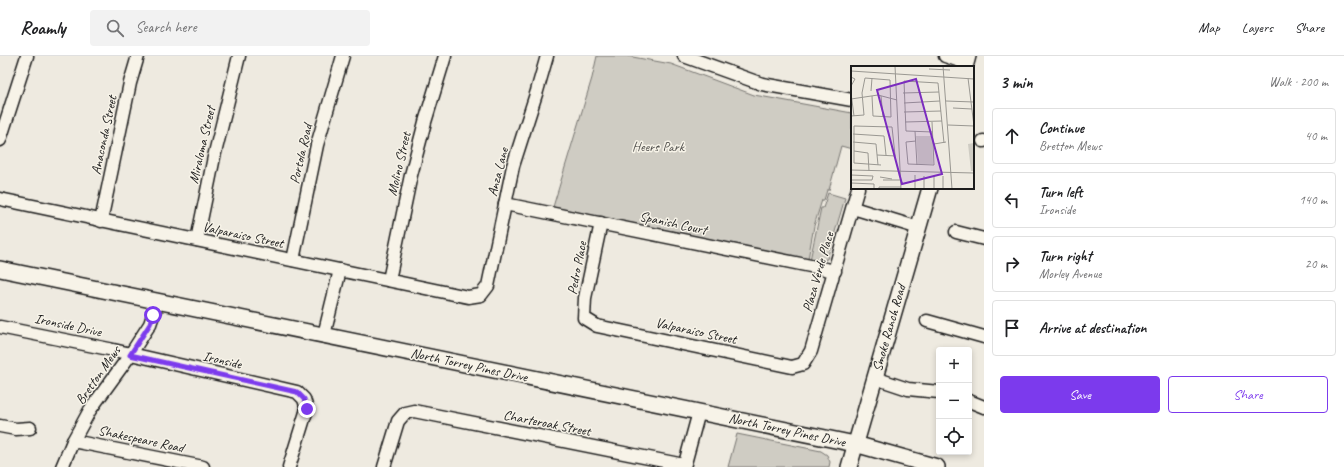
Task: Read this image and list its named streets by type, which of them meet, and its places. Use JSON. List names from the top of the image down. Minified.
{"streets":{"main road":["Smoke Ranch Road","North Torrey Pines Drive"],"street":["Anaconda Street","Miraloma Street","Portola Road","Molino Street","Anza Lane","Spanish Court","Valparaiso Street","Pedro Place","Plaza Verde Place","Ironside Drive","Ironside","Bretton Mews","Charteroak Street","Shakespeare Road"]},"crossings":[["Anaconda Street","Valparaiso Street"],["Miraloma Street","Valparaiso Street"],["Portola Road","Valparaiso Street"],["Molino Street","Valparaiso Street"],["Anza Lane","Spanish Court"],["Anza Lane","Valparaiso Street"],["Spanish Court","Pedro Place"],["Spanish Court","Plaza Verde Place"],["Valparaiso Street","Pedro Place"],["Valparaiso Street","Plaza Verde Place"],["Ironside Drive","Ironside"],["Ironside Drive","Bretton Mews"],["Smoke Ranch Road","North Torrey Pines Drive"],["Ironside","Bretton Mews"],["North Torrey Pines Drive","Bretton Mews"],["Bretton Mews","Shakespeare Road"]],"parks":["Heers Park"],"page":{"header":"Roamly","search":"Search here","nav":["Map","Layers","Share"],"heading":["3 min","Walk · 200 m"],"list":[["Continue","Bretton Mews","40 m"],["Turn left","Ironside","140 m"],["Turn right","Morley Avenue","20 m"],"Arrive at destination"],"map_buttons":["+","−"],"buttons":["Save","Share"]}}
